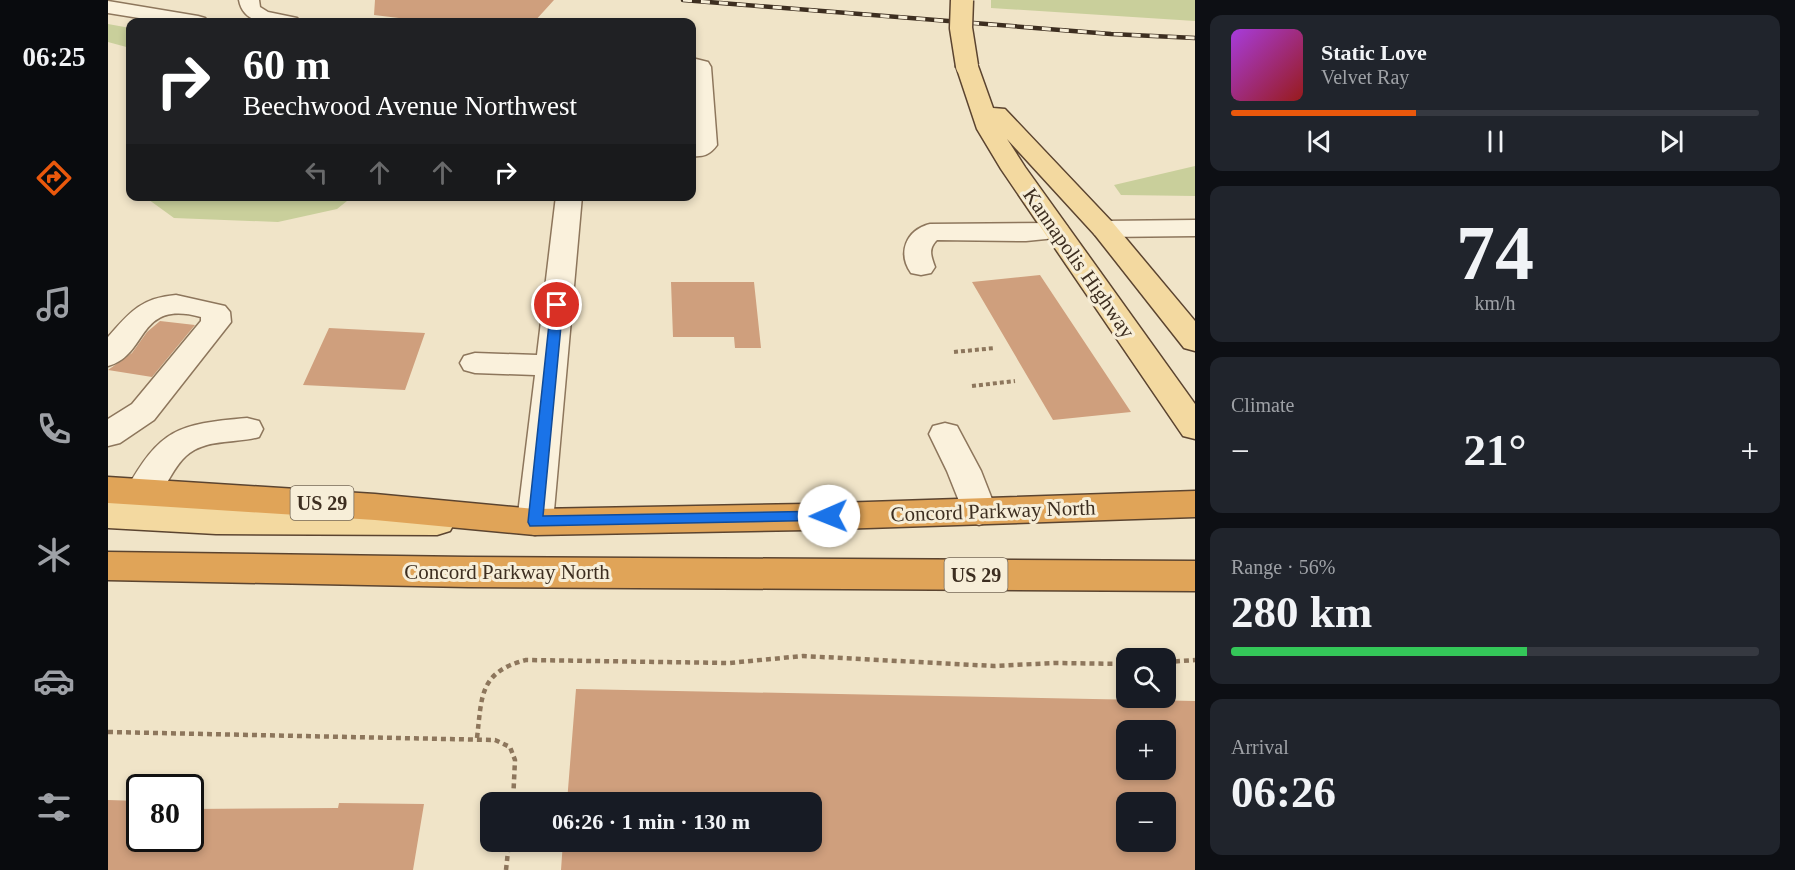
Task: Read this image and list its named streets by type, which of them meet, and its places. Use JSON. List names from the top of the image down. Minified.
{"streets":{"highway":["US 29","Concord Parkway North"],"main road":["Kannapolis Highway"]},"page":{"tabs":"06:25","turn":["60 m","Beechwood Avenue Northwest"],"song":["Static Love","Velvet Ray"],"tile":[["74","km/h"],"Climate",["Range · 56%","280 km"],["Arrival","06:26"]],"heat":["−","21°","+"],"map_buttons":["+","−"],"limit":"80","trip":"06:26 · 1 min · 130 m"}}
